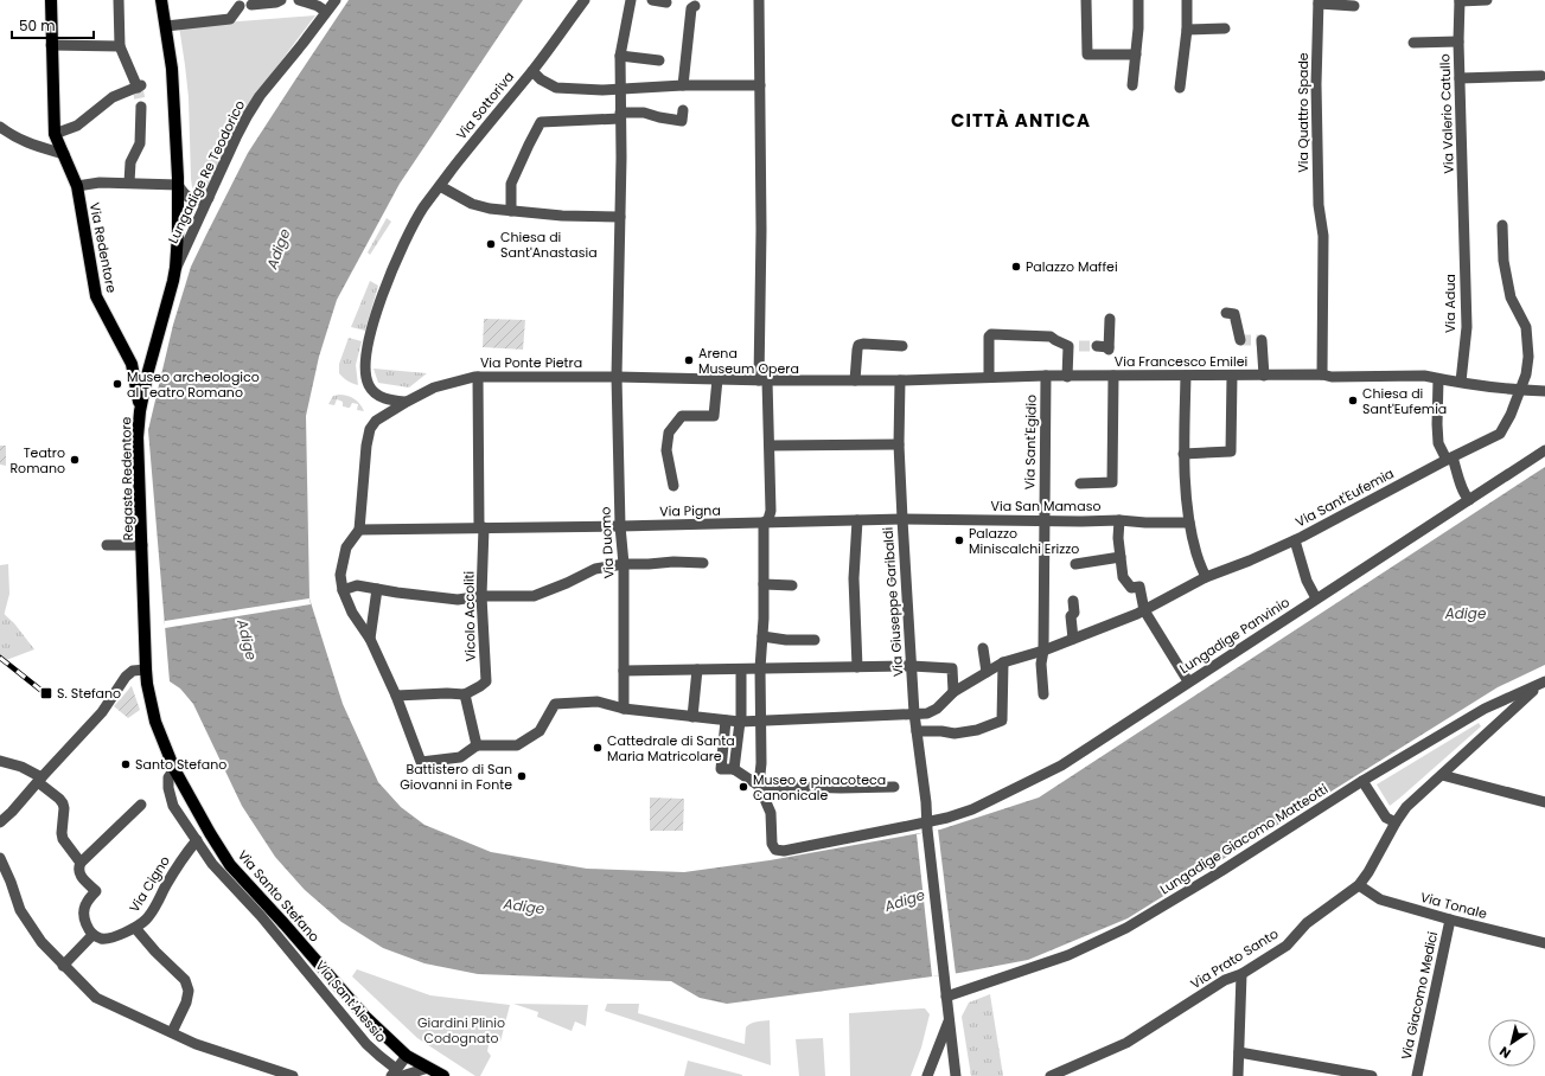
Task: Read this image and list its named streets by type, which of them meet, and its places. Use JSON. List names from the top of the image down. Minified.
{"streets":{"main road":["Via Redentore","Regaste Redentore","Via Santo Stefano"],"street":["Via Sottoriva","Via Quattro Spade","Via Valerio Catullo","Lungadige Re Teodorico","Via Adua","Via Francesco Emilei","Via Ponte Pietra","Via Sant'Egidio","Via Sant'Eufemia","Via San Mamaso","Via Pigna","Via Duomo","Via Giuseppe Garibaldi","Vicolo Accoliti","Lungadige Panvinio","Lungadige Giacomo Matteotti","Via Cigno","Via Tonale","Via Prato Santo","Via Giacomo Medici","Via Sant'Alessio"]},"crossings":[["Via Sottoriva","Via Ponte Pietra"],["Via Quattro Spade","Via Francesco Emilei"],["Via Valerio Catullo","Via Adua"],["Lungadige Re Teodorico","Regaste Redentore"],["Via Redentore","Regaste Redentore"],["Via Adua","Via Francesco Emilei"],["Via Francesco Emilei","Via Ponte Pietra"],["Via Francesco Emilei","Via Sant'Egidio"],["Via Francesco Emilei","Via Sant'Eufemia"],["Via Francesco Emilei","Via Giuseppe Garibaldi"],["Via Ponte Pietra","Via Pigna"],["Via Ponte Pietra","Via Duomo"],["Via Ponte Pietra","Vicolo Accoliti"],["Via Sant'Egidio","Via Sant'Eufemia"],["Via Sant'Egidio","Via San Mamaso"],["Regaste Redentore","Via Santo Stefano"],["Via Sant'Eufemia","Via Duomo"],["Via Sant'Eufemia","Via Giuseppe Garibaldi"],["Via San Mamaso","Via Pigna"],["Via San Mamaso","Via Giuseppe Garibaldi"],["Via Pigna","Via Duomo"],["Via Pigna","Via Giuseppe Garibaldi"],["Via Pigna","Vicolo Accoliti"],["Via Giuseppe Garibaldi","Lungadige Panvinio"],["Via Giuseppe Garibaldi","Lungadige Giacomo Matteotti"],["Lungadige Giacomo Matteotti","Via Prato Santo"],["Via Cigno","Via Sant'Alessio"],["Via Santo Stefano","Via Sant'Alessio"],["Via Tonale","Via Prato Santo"],["Via Tonale","Via Giacomo Medici"]],"districts":["CITTÀ ANTICA"],"water":["Adige"],"parks":["Giardini Plinio Codognato"],"places":{"other":["Chiesa di Sant'Anastasia","Palazzo Maffei","Arena Museum Opera","Museo archeologico al Teatro Romano","Chiesa di Sant'Eufemia","Teatro Romano","Palazzo Miniscalchi Erizzo","Cattedrale di Santa Maria Matricolare","Santo Stefano","Battistero di San Giovanni in Fonte","Museo e pinacoteca Canonicale"],"transit":["S. Stefano"]},"scale_bar":"50 m","north":"bottom left"}
